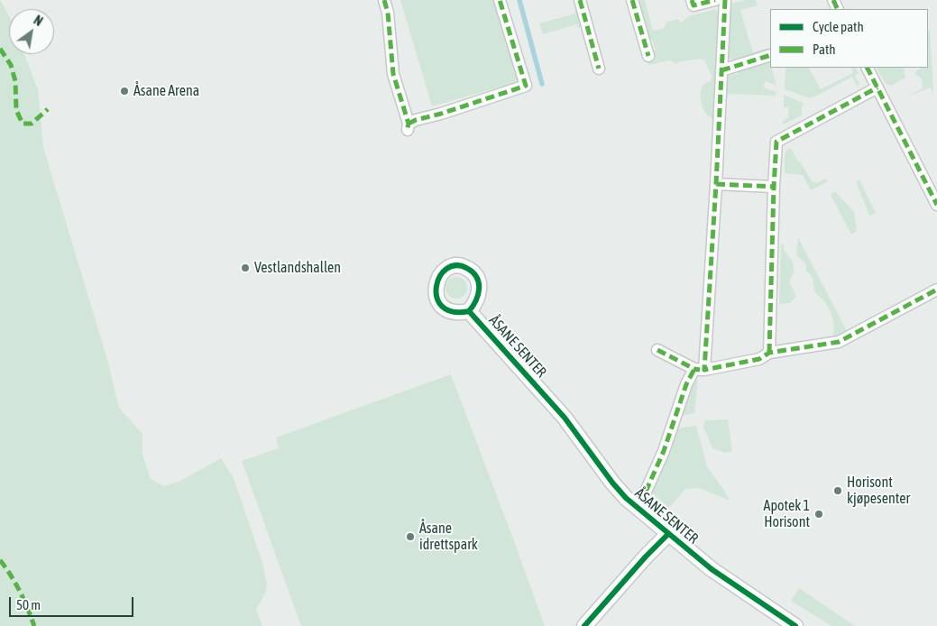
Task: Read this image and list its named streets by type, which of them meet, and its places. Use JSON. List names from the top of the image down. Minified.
{"streets":{"street":["ÅSANE SENTER"]},"places":["Åsane Arena","Vestlandshallen","Horisont kjøpesenter","Apotek 1 Horisont","Åsane idrettspark"],"legend":["Cycle path","Path"],"scale_bar":"50 m","north":"top right"}
